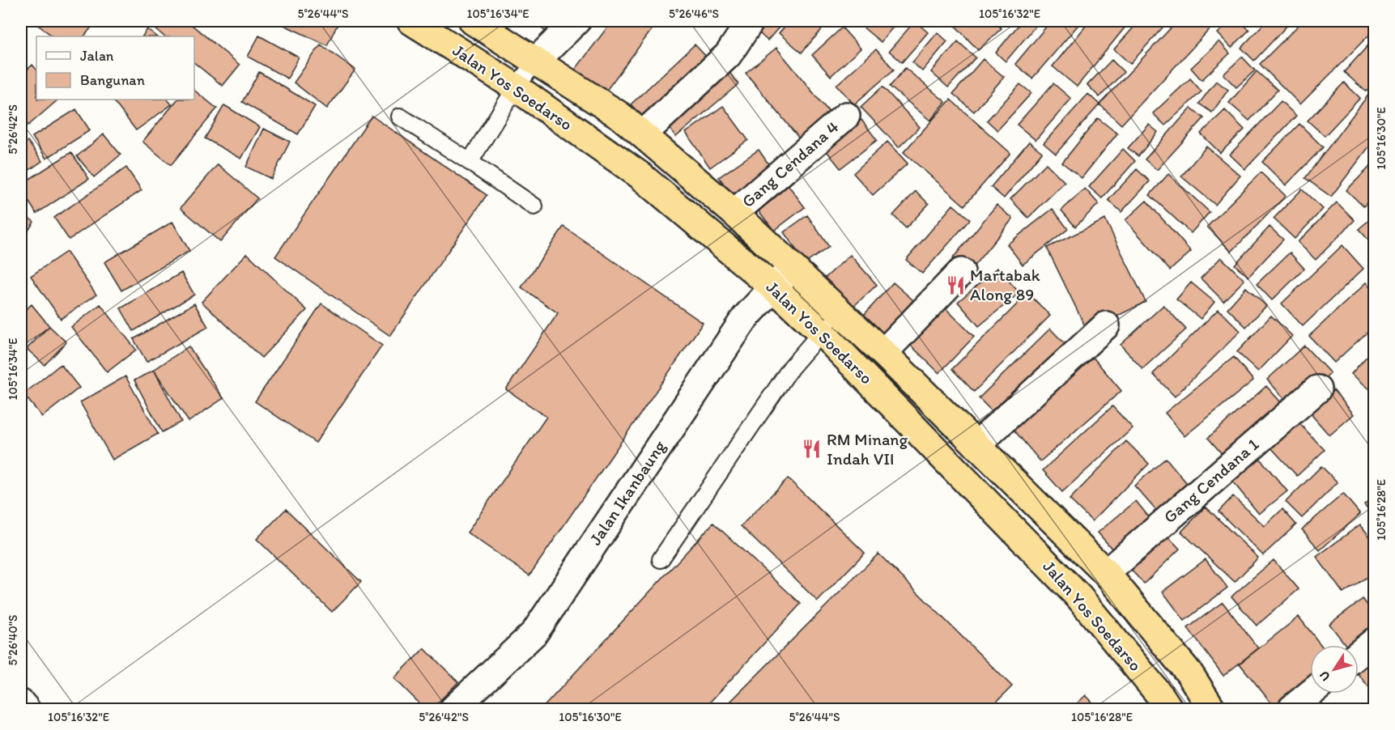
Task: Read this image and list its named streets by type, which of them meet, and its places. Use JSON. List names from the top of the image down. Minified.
{"streets":{"highway":["Jalan Yos Soedarso"],"street":["Gang Cendana 4","Gang Cendana 1","Jalan Ikanbaung"]},"crossings":[["Jalan Yos Soedarso","Gang Cendana 4"],["Jalan Yos Soedarso","Gang Cendana 1"],["Jalan Yos Soedarso","Jalan Ikanbaung"]],"places":{"restaurant":["Martabak Along 89","RM Minang Indah VII"]},"legend":["Jalan","Bangunan"],"north":"bottom left","coordinates":["5°26'44\"S","105°16'34\"E","5°26'46\"S","105°16'32\"E","5°26'42\"S","105°16'30\"E","105°16'28\"E","5°26'40\"S"]}
